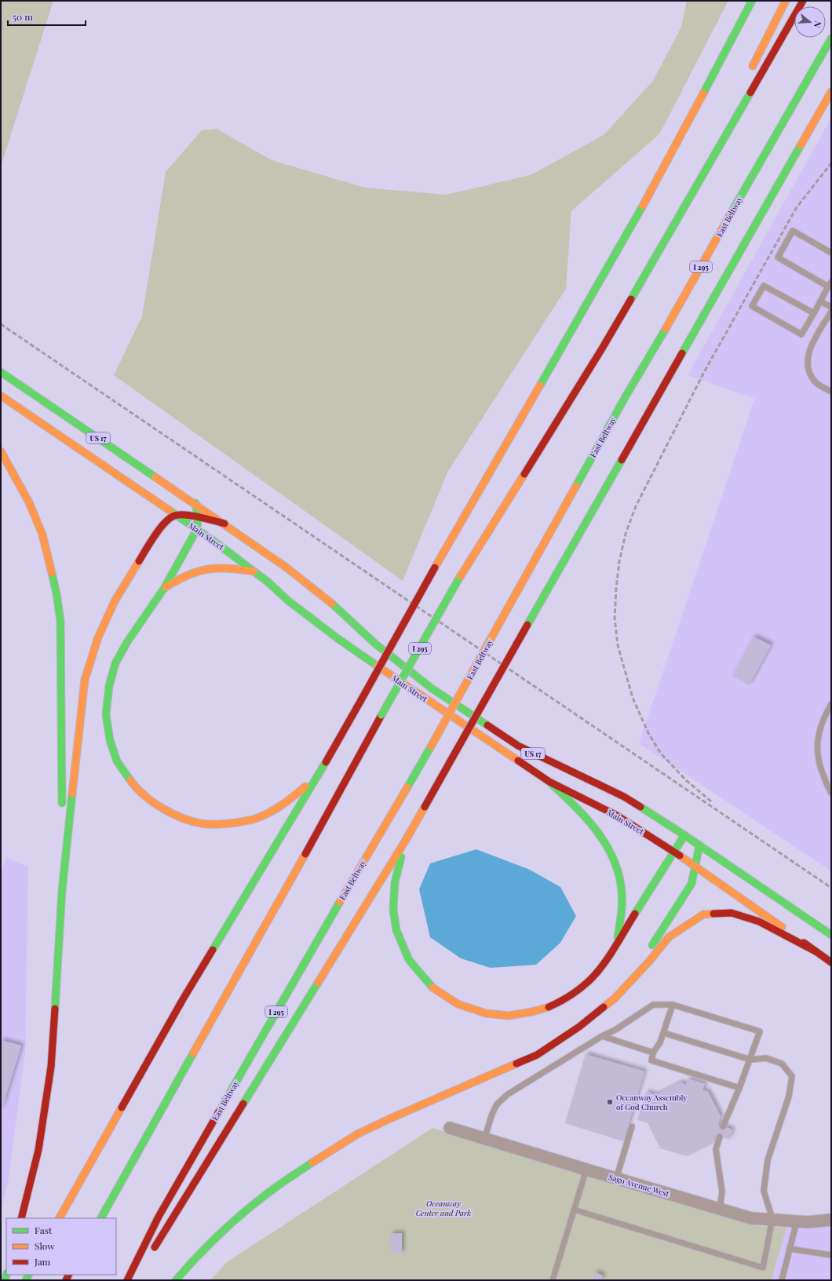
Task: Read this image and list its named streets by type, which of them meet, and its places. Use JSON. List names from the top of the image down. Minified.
{"streets":{"main road":["East Beltway","I 295","US 17","Main Street"],"street":["Sago Avenue West"]},"parks":["Oceanway Center and Park"],"places":["Oceanway Assembly of God Church"],"legend":["Fast","Slow","Jam"],"scale_bar":"50 m","north":"right"}
